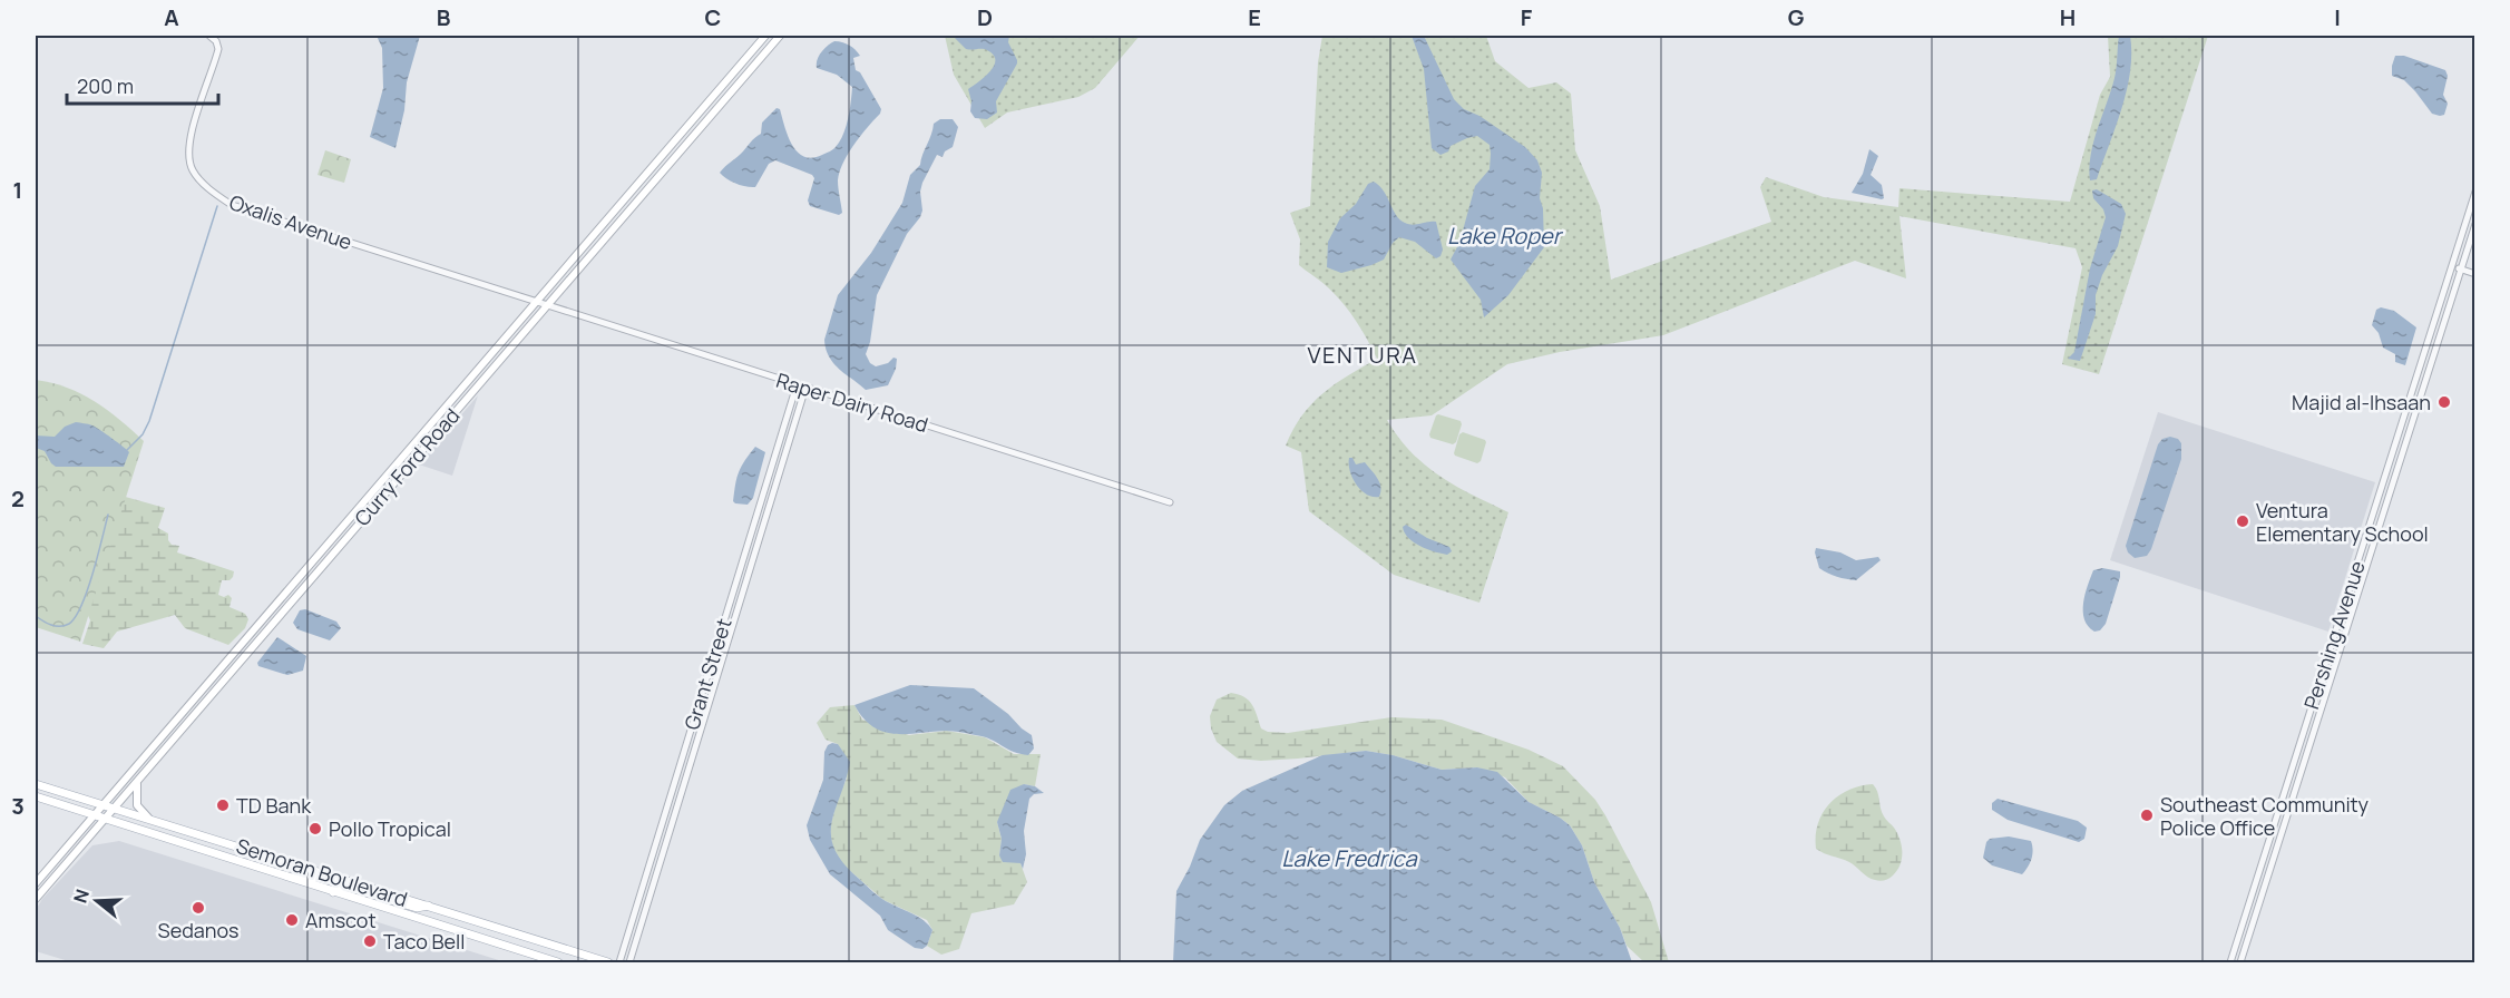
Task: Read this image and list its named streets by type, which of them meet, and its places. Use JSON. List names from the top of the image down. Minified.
{"streets":{"main road":["Curry Ford Road","Semoran Boulevard"],"street":["Oxalis Avenue","Raper Dairy Road","Pershing Avenue","Grant Street"]},"crossings":[["Oxalis Avenue","Raper Dairy Road"],["Oxalis Avenue","Curry Ford Road"],["Raper Dairy Road","Curry Ford Road"],["Raper Dairy Road","Grant Street"],["Curry Ford Road","Semoran Boulevard"]],"districts":["VENTURA"],"water":["Lake Roper","Lake Fredrica"],"places":["Majid al-Ihsaan","Ventura Elementary School","TD Bank","Southeast Community Police Office","Pollo Tropical","Sedanos","Amscot","Taco Bell"],"scale_bar":"200 m","north":"left","grid":{"columns":["A","B","C","D","E","F","G","H","I"],"rows":["1","2","3"]}}
